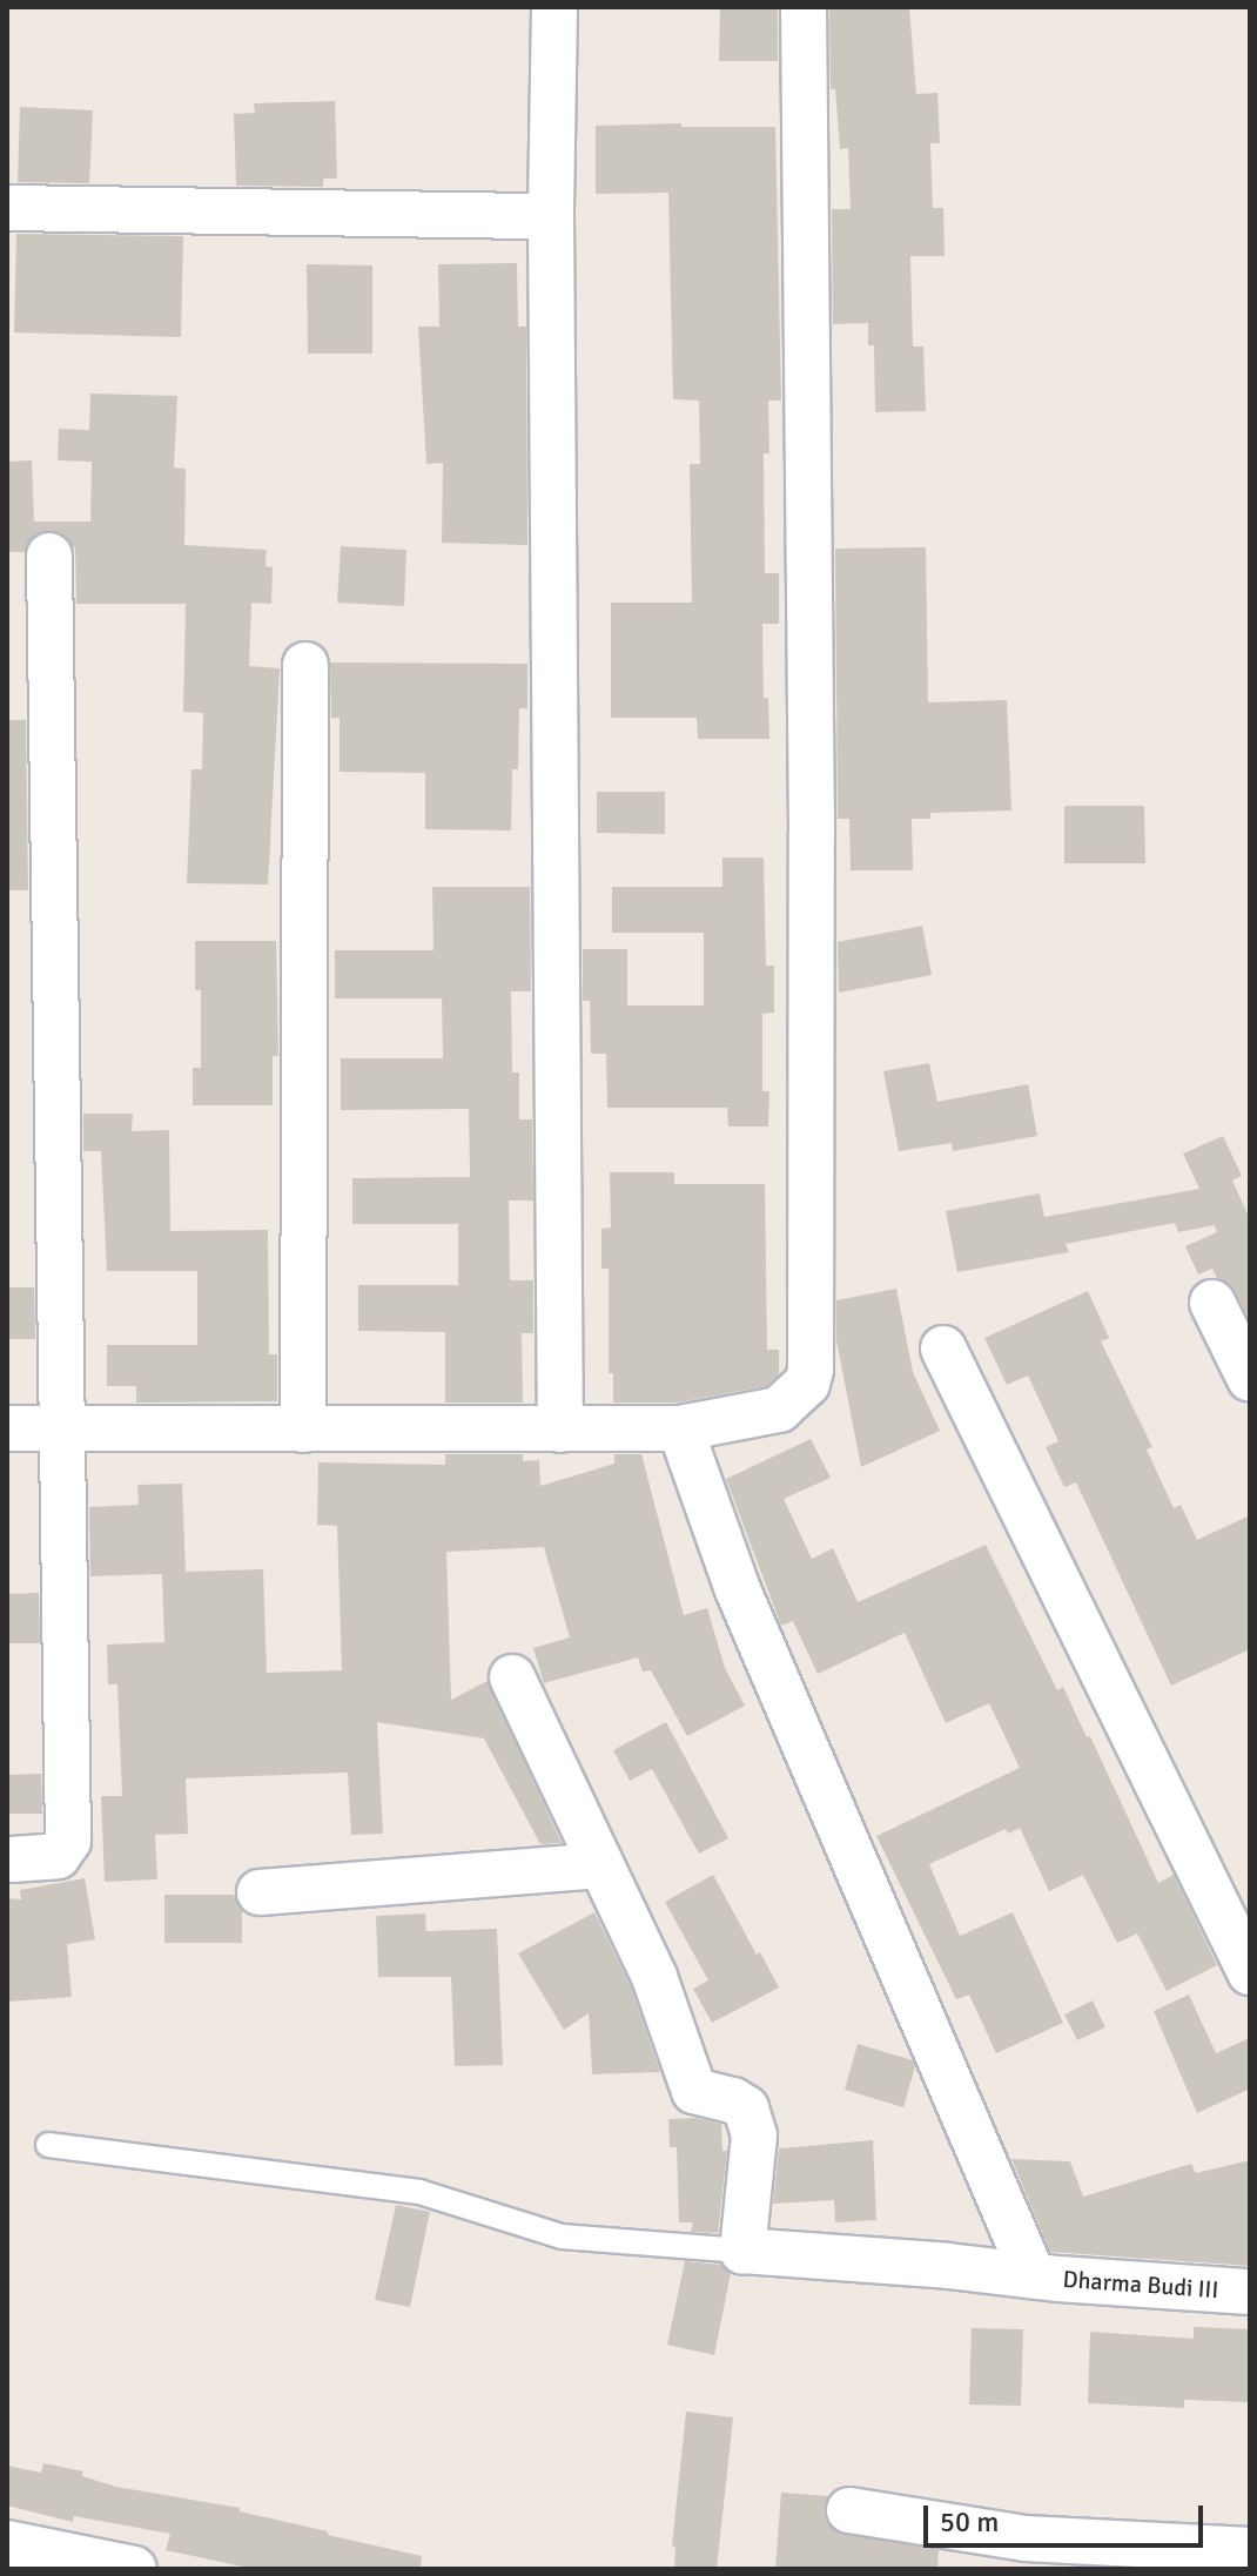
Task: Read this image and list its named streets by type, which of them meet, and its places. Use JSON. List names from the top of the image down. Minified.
{"streets":{"street":["Dharma Budi III"]},"scale_bar":"50 m"}
